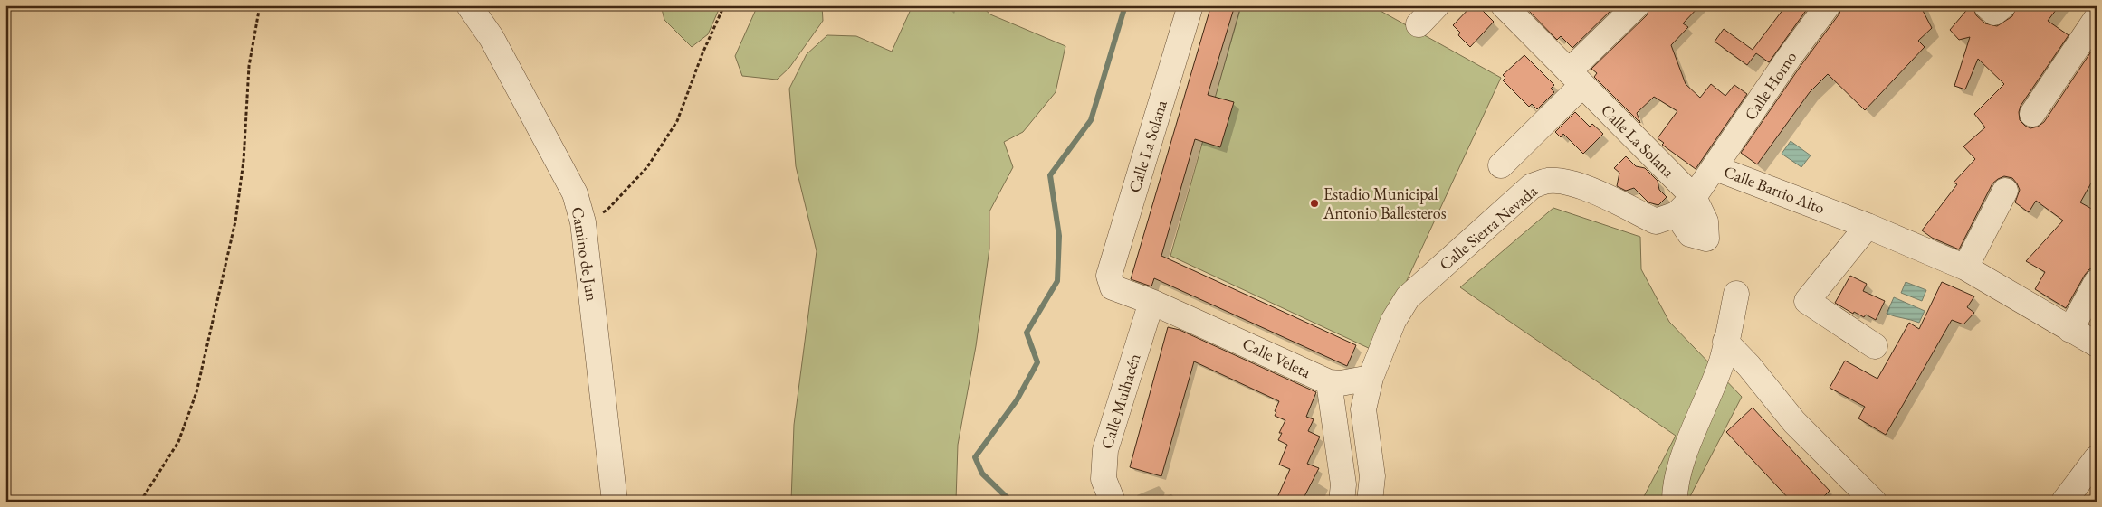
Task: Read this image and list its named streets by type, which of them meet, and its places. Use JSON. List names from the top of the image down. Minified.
{"streets":{"street":["Calle Horno","Calle La Solana","Calle Barrio Alto","Calle Sierra Nevada","Camino de Jun","Calle Veleta","Calle Mulhacén"]},"crossings":[["Calle Horno","Calle Barrio Alto"],["Calle La Solana","Calle Barrio Alto"],["Calle La Solana","Calle Sierra Nevada"],["Calle La Solana","Calle Veleta"],["Calle Barrio Alto","Calle Sierra Nevada"],["Calle Veleta","Calle Mulhacén"]],"places":["Estadio Municipal Antonio Ballesteros"]}
